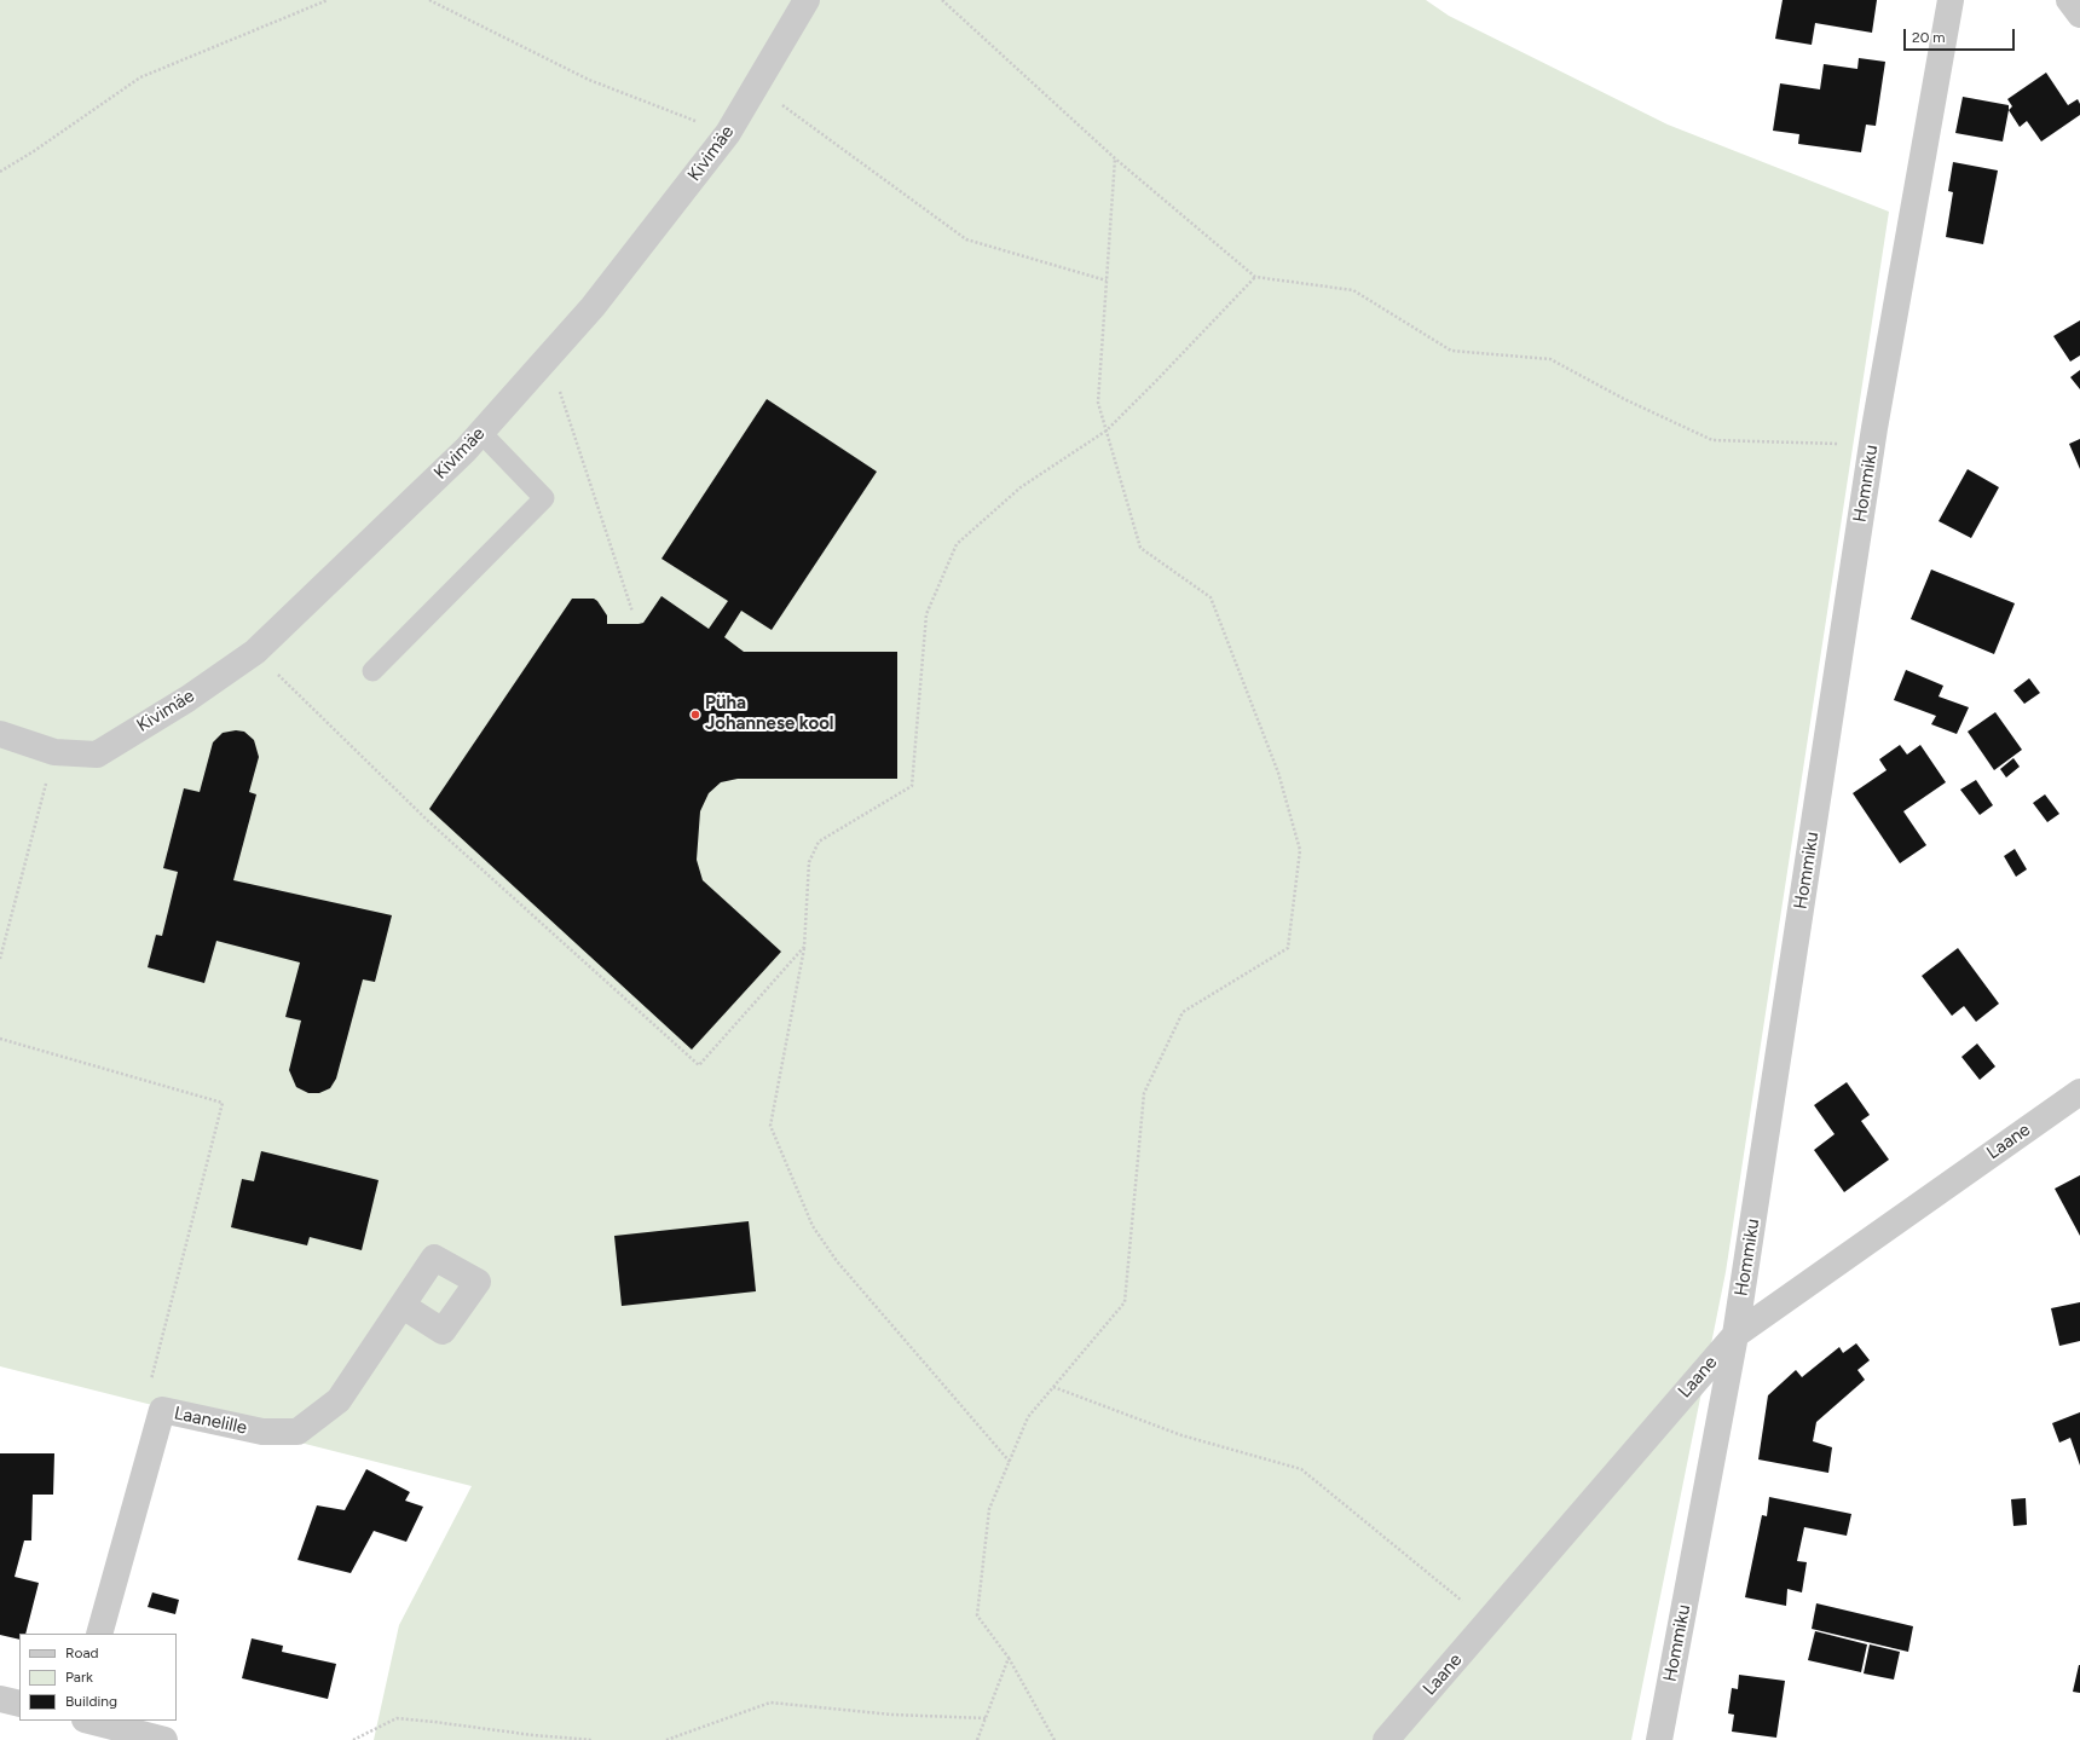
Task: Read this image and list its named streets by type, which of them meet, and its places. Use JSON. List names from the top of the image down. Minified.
{"streets":{"street":["Kivimäe","Hommiku","Laane","Laanelille"]},"crossings":[["Hommiku","Laane"]],"places":["Püha Johannese kool"],"legend":["Road","Park","Building"],"scale_bar":"20 m"}
